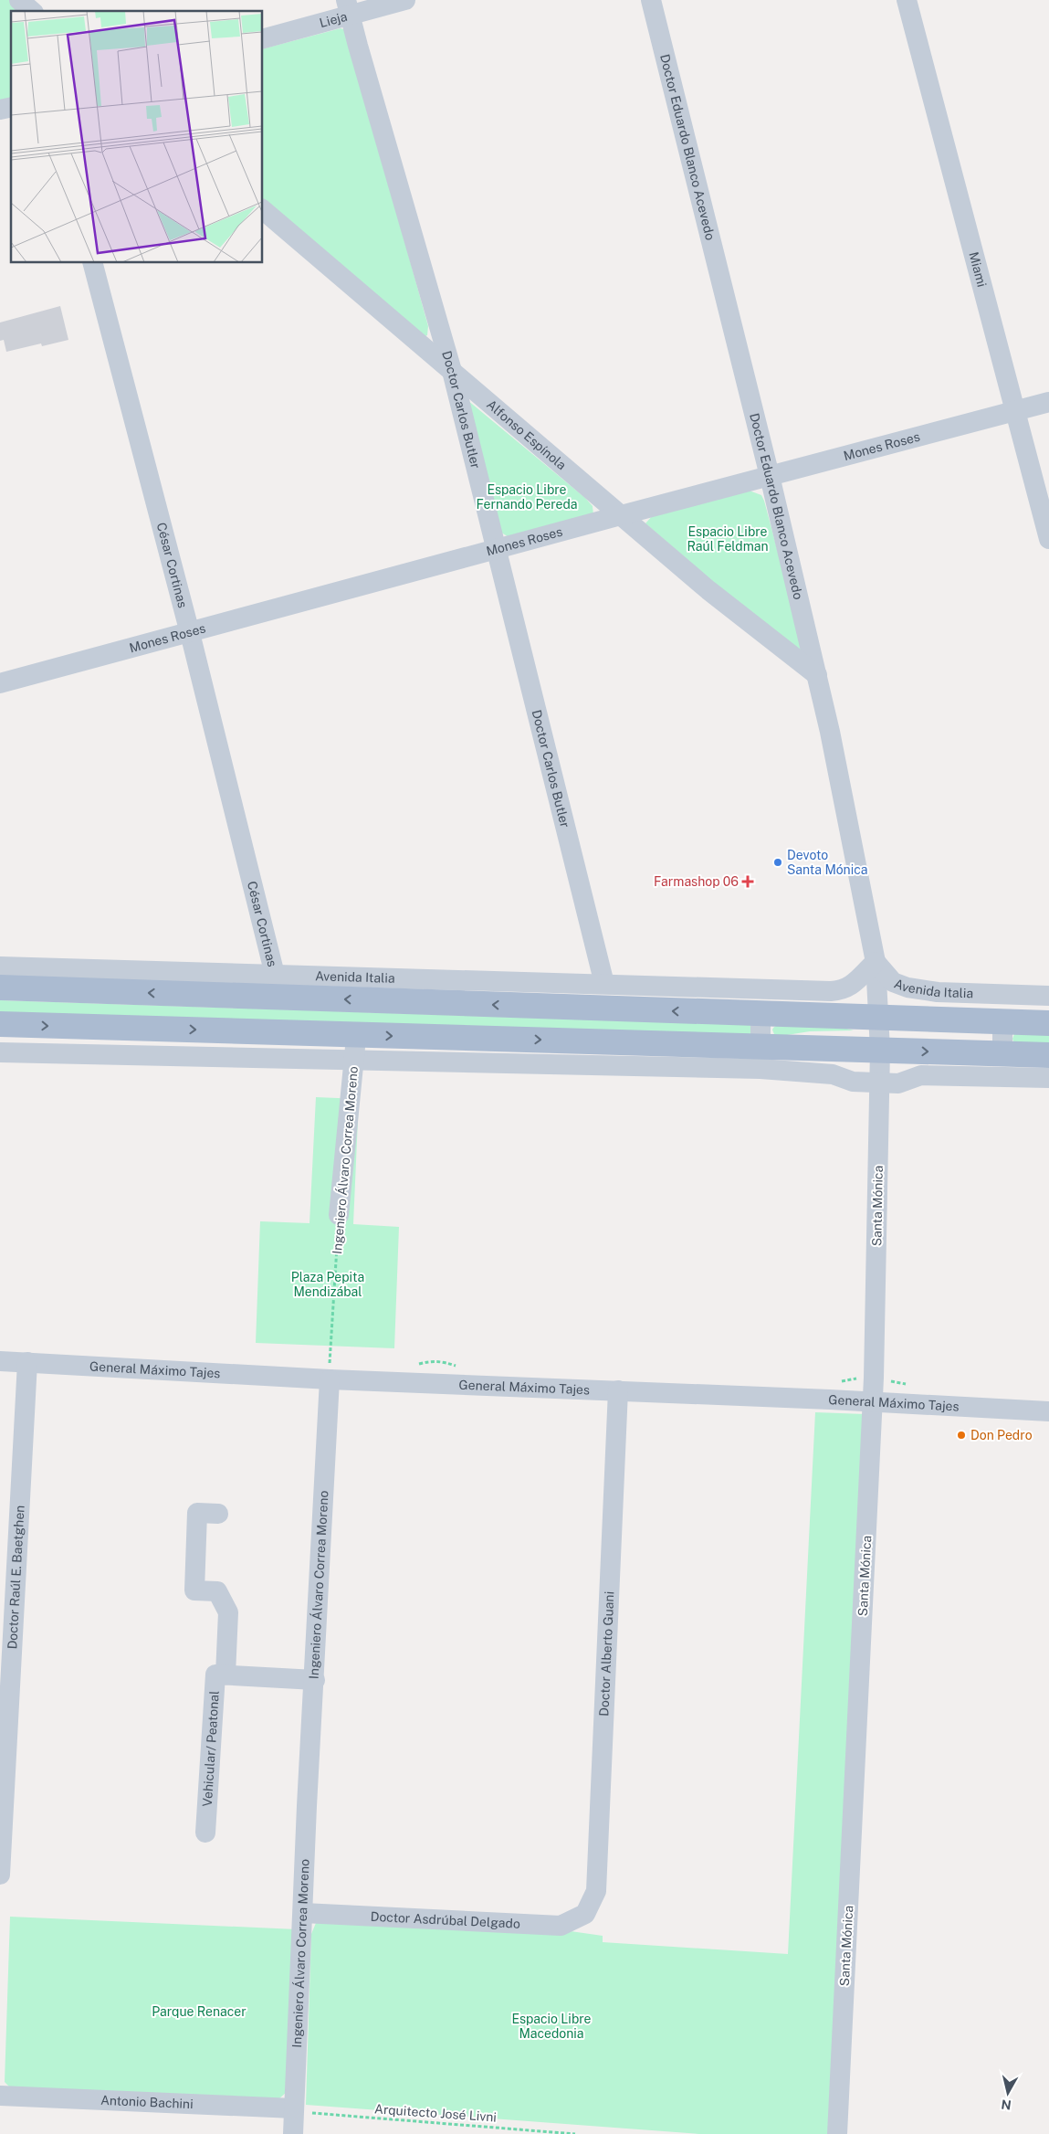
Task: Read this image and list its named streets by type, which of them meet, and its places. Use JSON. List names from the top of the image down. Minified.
{"streets":{"main road":["Avenida Italia"],"street":["Lieja","Doctor Eduardo Blanco Acevedo","Miami","Doctor Carlos Butler","Alfonso Espínola","Mones Roses","César Cortinas","Ingeniero Álvaro Correa Moreno","Santa Mónica","General Máximo Tajes","Doctor Raúl E. Baetghen","Doctor Alberto Guani","Vehicular/ Peatonal","Doctor Asdrúbal Delgado","Antonio Bachini"],"path":["Arquitecto José Livni"]},"crossings":[["Lieja","Doctor Carlos Butler"],["Doctor Eduardo Blanco Acevedo","Alfonso Espínola"],["Doctor Eduardo Blanco Acevedo","Mones Roses"],["Doctor Eduardo Blanco Acevedo","Avenida Italia"],["Doctor Eduardo Blanco Acevedo","Santa Mónica"],["Miami","Mones Roses"],["Doctor Carlos Butler","Alfonso Espínola"],["Doctor Carlos Butler","Mones Roses"],["Doctor Carlos Butler","Avenida Italia"],["Alfonso Espínola","Mones Roses"],["Mones Roses","César Cortinas"],["César Cortinas","Avenida Italia"],["Avenida Italia","Santa Mónica"],["Ingeniero Álvaro Correa Moreno","General Máximo Tajes"],["Ingeniero Álvaro Correa Moreno","Vehicular/ Peatonal"],["Ingeniero Álvaro Correa Moreno","Doctor Asdrúbal Delgado"],["Ingeniero Álvaro Correa Moreno","Antonio Bachini"],["Ingeniero Álvaro Correa Moreno","Arquitecto José Livni"],["Santa Mónica","General Máximo Tajes"],["General Máximo Tajes","Doctor Raúl E. Baetghen"],["General Máximo Tajes","Doctor Alberto Guani"],["Doctor Alberto Guani","Doctor Asdrúbal Delgado"],["Antonio Bachini","Arquitecto José Livni"]],"parks":["Espacio Libre Fernando Pereda","Espacio Libre Raúl Feldman","Plaza Pepita Mendizábal","Parque Renacer","Espacio Libre Macedonia"],"places":{"other":["Devoto Santa Mónica","Don Pedro"],"health":["Farmashop 06"]},"north":"bottom"}
